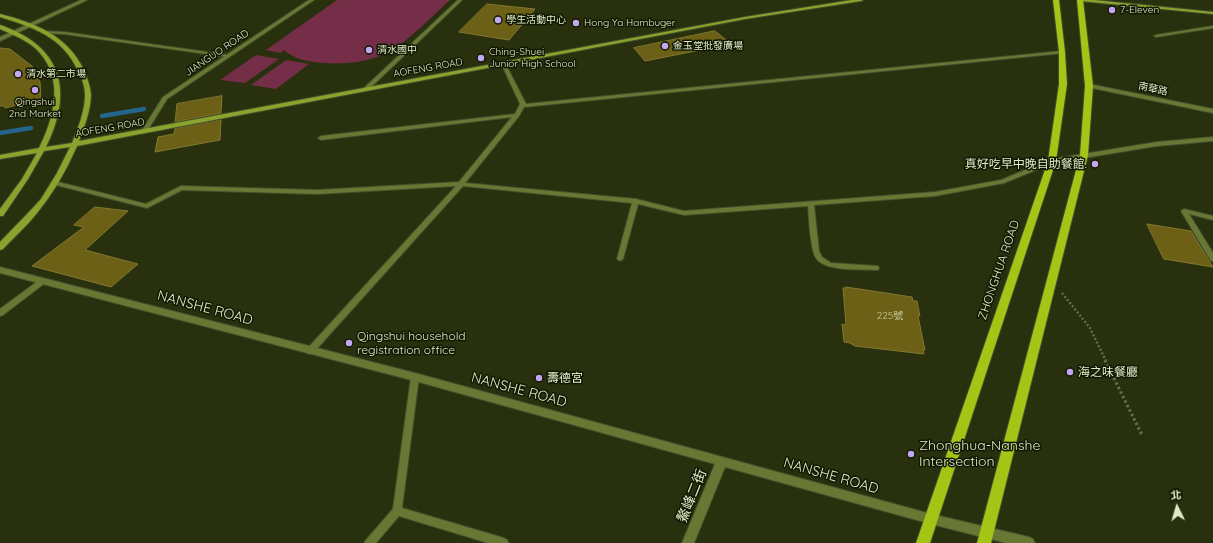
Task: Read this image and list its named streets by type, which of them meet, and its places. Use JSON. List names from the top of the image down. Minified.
{"streets":{"main road":["ZHONGHUA ROAD"],"street":["JIANGUO ROAD","AOFENG ROAD","南華路","NANSHE ROAD","鰲峰二街"]},"crossings":[["JIANGUO ROAD","AOFENG ROAD"],["ZHONGHUA ROAD","NANSHE ROAD"],["NANSHE ROAD","鰲峰二街"]],"places":["7-Eleven","學生活動中心","Hong Ya Hambuger","金玉堂批發廣場","清水國中","Ching-Shuei Junior High School","清水第二市場","Qingshui 2nd Market","真好吃早中晚自助餐館.","Qingshui household registration office","海之味餐廳","壽德宮","Zhonghua-Nanshe Intersection"],"house_numbers":["225號"],"north":"top"}
